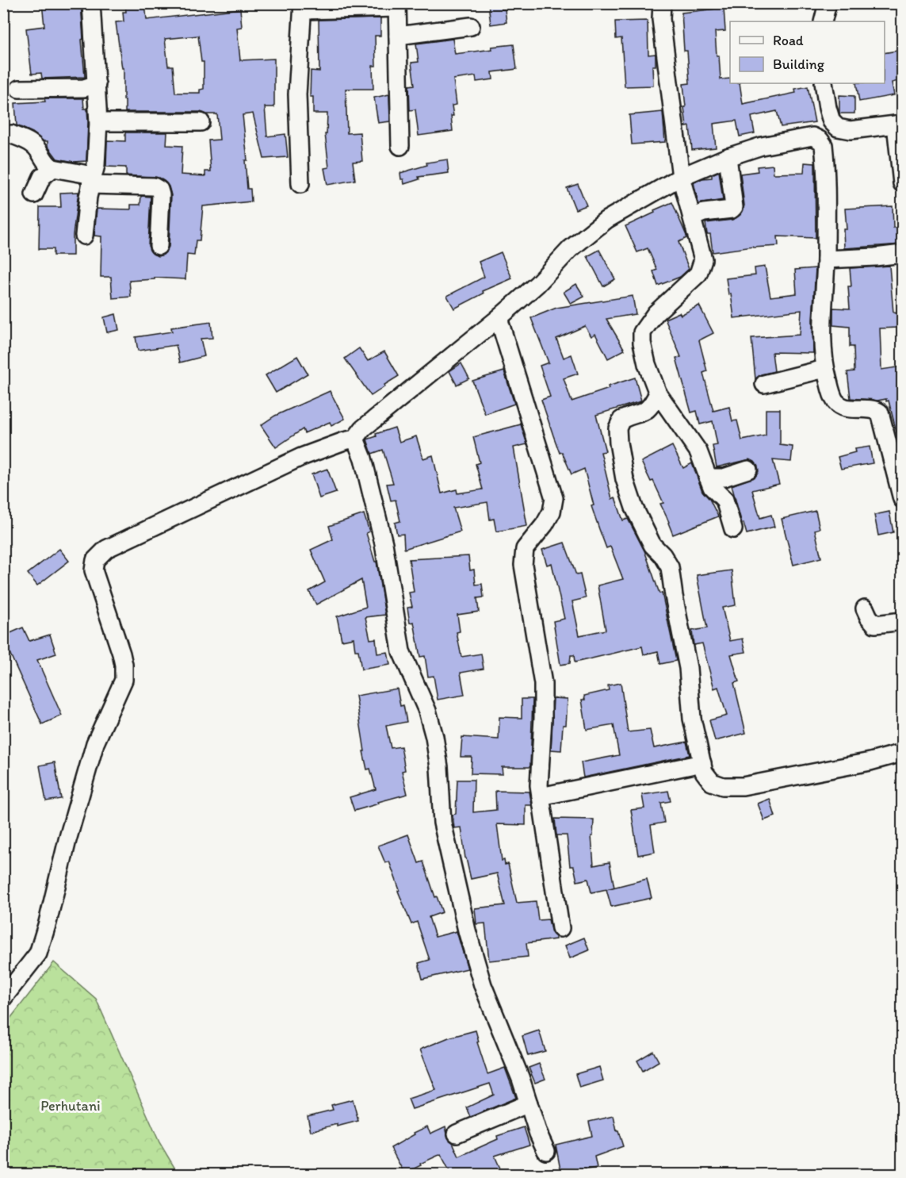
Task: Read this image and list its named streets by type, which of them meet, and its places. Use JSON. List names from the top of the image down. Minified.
{"parks":["Perhutani"],"legend":["Road","Building"]}
